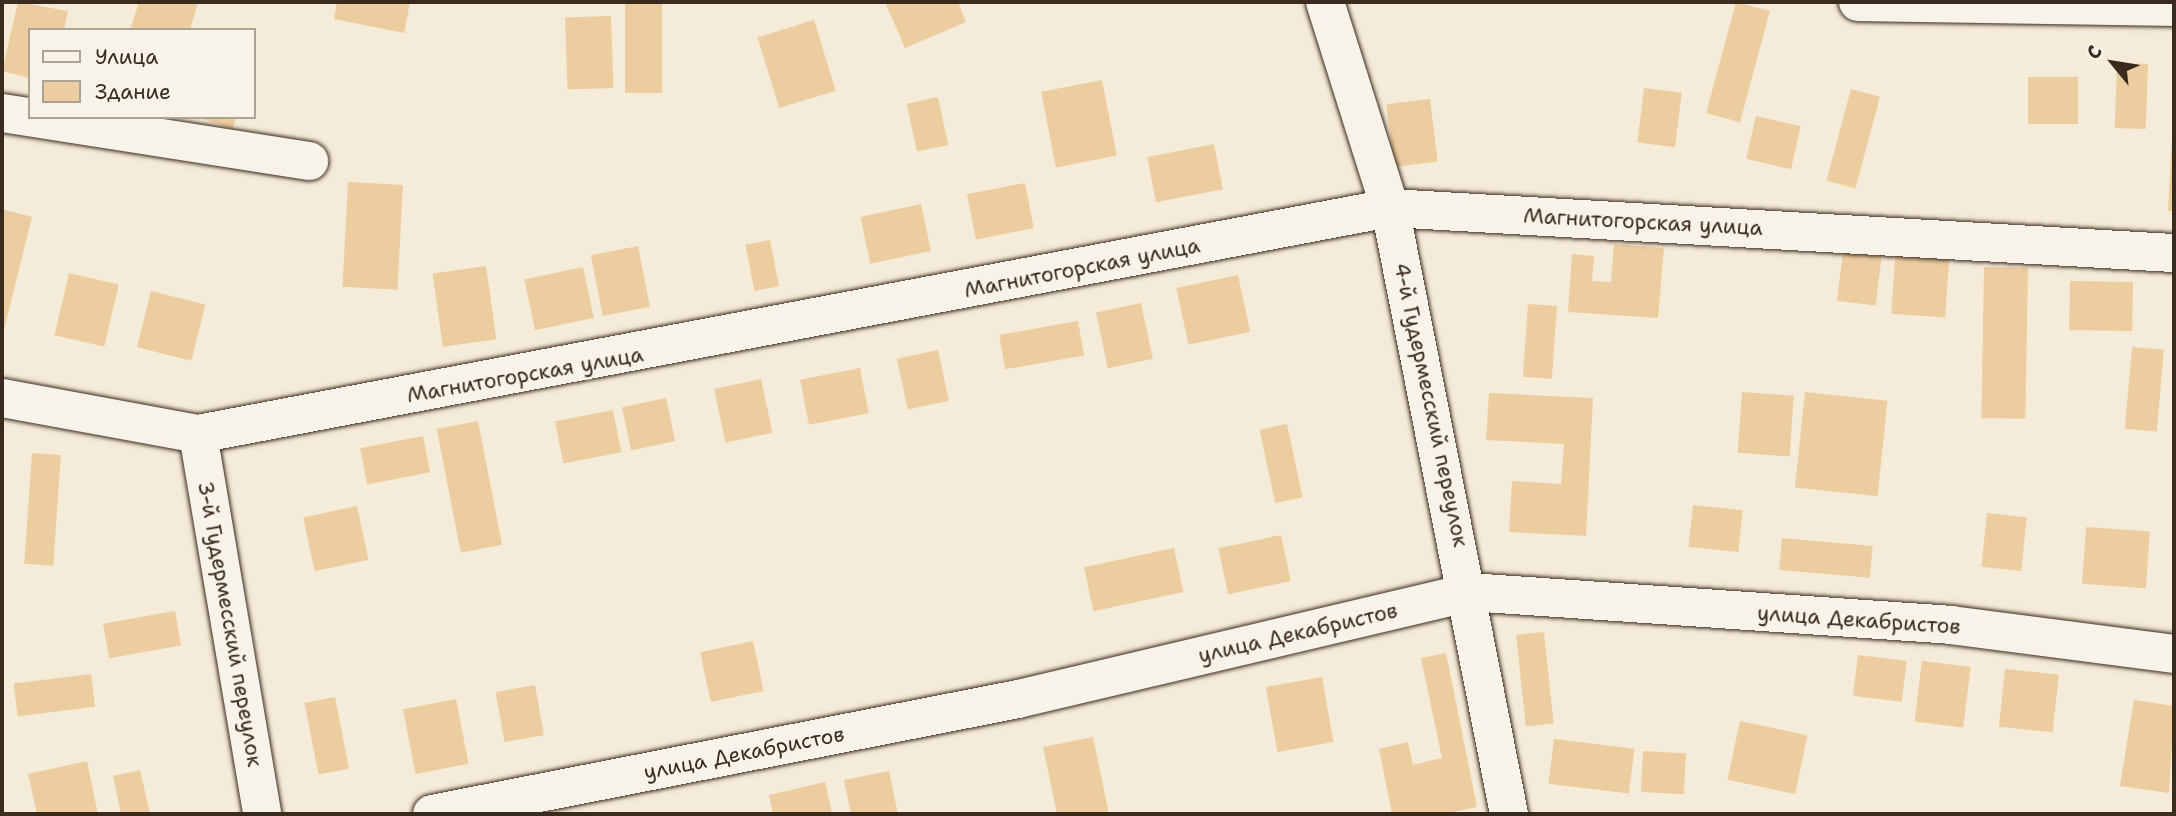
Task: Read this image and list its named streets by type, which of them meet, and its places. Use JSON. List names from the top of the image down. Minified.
{"streets":{"street":["Магнитогорская улица","4-й Гудермесский переулок","улица Декабристов","3-й Гудермесский переулок"]},"crossings":[["Магнитогорская улица","4-й Гудермесский переулок"],["Магнитогорская улица","3-й Гудермесский переулок"],["4-й Гудермесский переулок","улица Декабристов"]],"legend":["Улица","Здание"],"north":"top left"}
